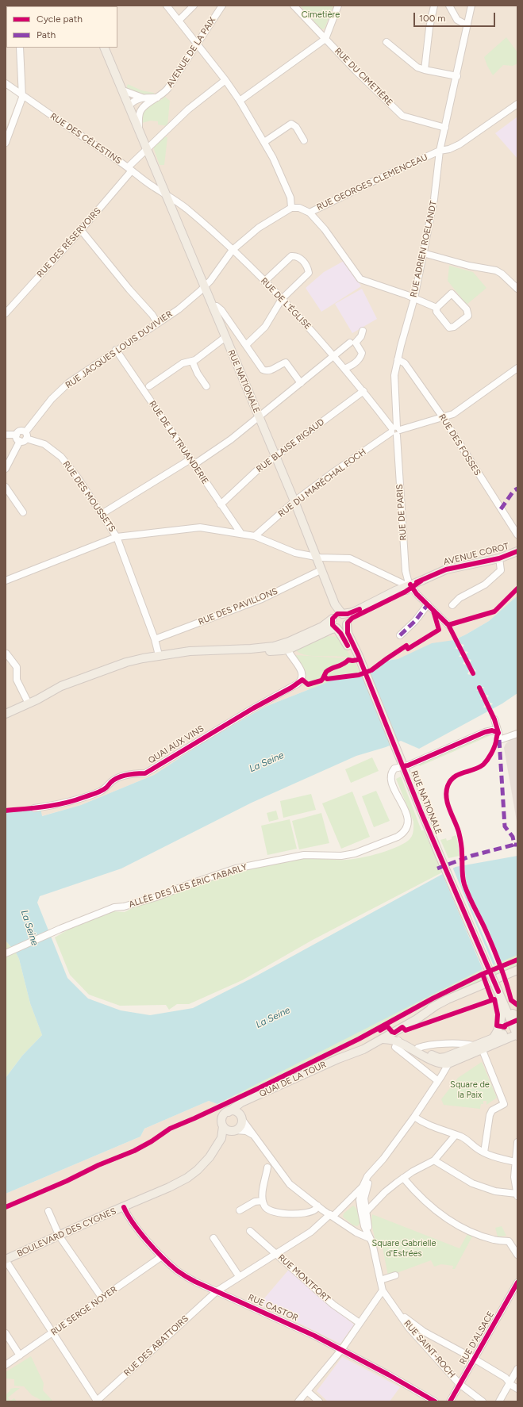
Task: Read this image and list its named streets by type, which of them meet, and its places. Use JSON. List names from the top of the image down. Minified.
{"streets":{"main road":["RUE NATIONALE","AVENUE COROT","QUAI DE LA TOUR","BOULEVARD DES CYGNES"],"street":["AVENUE DE LA PAIX","RUE DU CIMETIÈRE","RUE DES CÉLESTINS","RUE GEORGES CLEMENCEAU","RUE DES RÉSERVOIRS","RUE ADRIEN ROELANDT","RUE DE L'ÉGLISE","RUE JACQUES LOUIS DUVIVIER","RUE DE LA TRUANDERIE","RUE DES FOSSES","RUE BLAISE RIGAUD","RUE DU MARÉCHAL FOCH","RUE DES MOUSSETS","RUE DE PARIS","RUE DES PAVILLONS","QUAI AUX VINS","ALLÉE DES ÎLES ÉRIC TABARLY","RUE MONTFORT","RUE CASTOR","RUE SERGE NOYER","RUE D'ALSACE","RUE DES ABATTOIRS","RUE SAINT-ROCH"]},"crossings":[["AVENUE DE LA PAIX","RUE NATIONALE"],["RUE DU CIMETIÈRE","RUE ADRIEN ROELANDT"],["RUE DES CÉLESTINS","RUE DES RÉSERVOIRS"],["RUE DES CÉLESTINS","RUE DE L'ÉGLISE"],["RUE DES CÉLESTINS","RUE NATIONALE"],["RUE GEORGES CLEMENCEAU","RUE ADRIEN ROELANDT"],["RUE DES RÉSERVOIRS","RUE NATIONALE"],["RUE ADRIEN ROELANDT","RUE DE PARIS"],["RUE DE L'ÉGLISE","RUE NATIONALE"],["RUE DE L'ÉGLISE","RUE BLAISE RIGAUD"],["RUE DE L'ÉGLISE","RUE DU MARÉCHAL FOCH"],["RUE DE L'ÉGLISE","RUE DE PARIS"],["RUE JACQUES LOUIS DUVIVIER","RUE NATIONALE"],["RUE JACQUES LOUIS DUVIVIER","RUE DE LA TRUANDERIE"],["RUE JACQUES LOUIS DUVIVIER","RUE DES MOUSSETS"],["RUE NATIONALE","RUE BLAISE RIGAUD"],["RUE NATIONALE","RUE DU MARÉCHAL FOCH"],["RUE NATIONALE","AVENUE COROT"],["RUE NATIONALE","RUE DES PAVILLONS"],["RUE NATIONALE","ALLÉE DES ÎLES ÉRIC TABARLY"],["RUE DE LA TRUANDERIE","RUE BLAISE RIGAUD"],["RUE DES FOSSES","RUE DU MARÉCHAL FOCH"],["RUE DES FOSSES","RUE DE PARIS"],["RUE DU MARÉCHAL FOCH","RUE DE PARIS"],["RUE DES MOUSSETS","RUE DES PAVILLONS"],["RUE DE PARIS","AVENUE COROT"],["QUAI DE LA TOUR","BOULEVARD DES CYGNES"],["BOULEVARD DES CYGNES","RUE CASTOR"],["RUE MONTFORT","RUE DES ABATTOIRS"],["RUE CASTOR","RUE SERGE NOYER"],["RUE CASTOR","RUE DES ABATTOIRS"],["RUE D'ALSACE","RUE SAINT-ROCH"]],"water":["La Seine"],"parks":["Cimetière","Square de la Paix","Square Gabrielle d'Estrées"],"legend":["Cycle path","Path"],"scale_bar":"100 m"}
